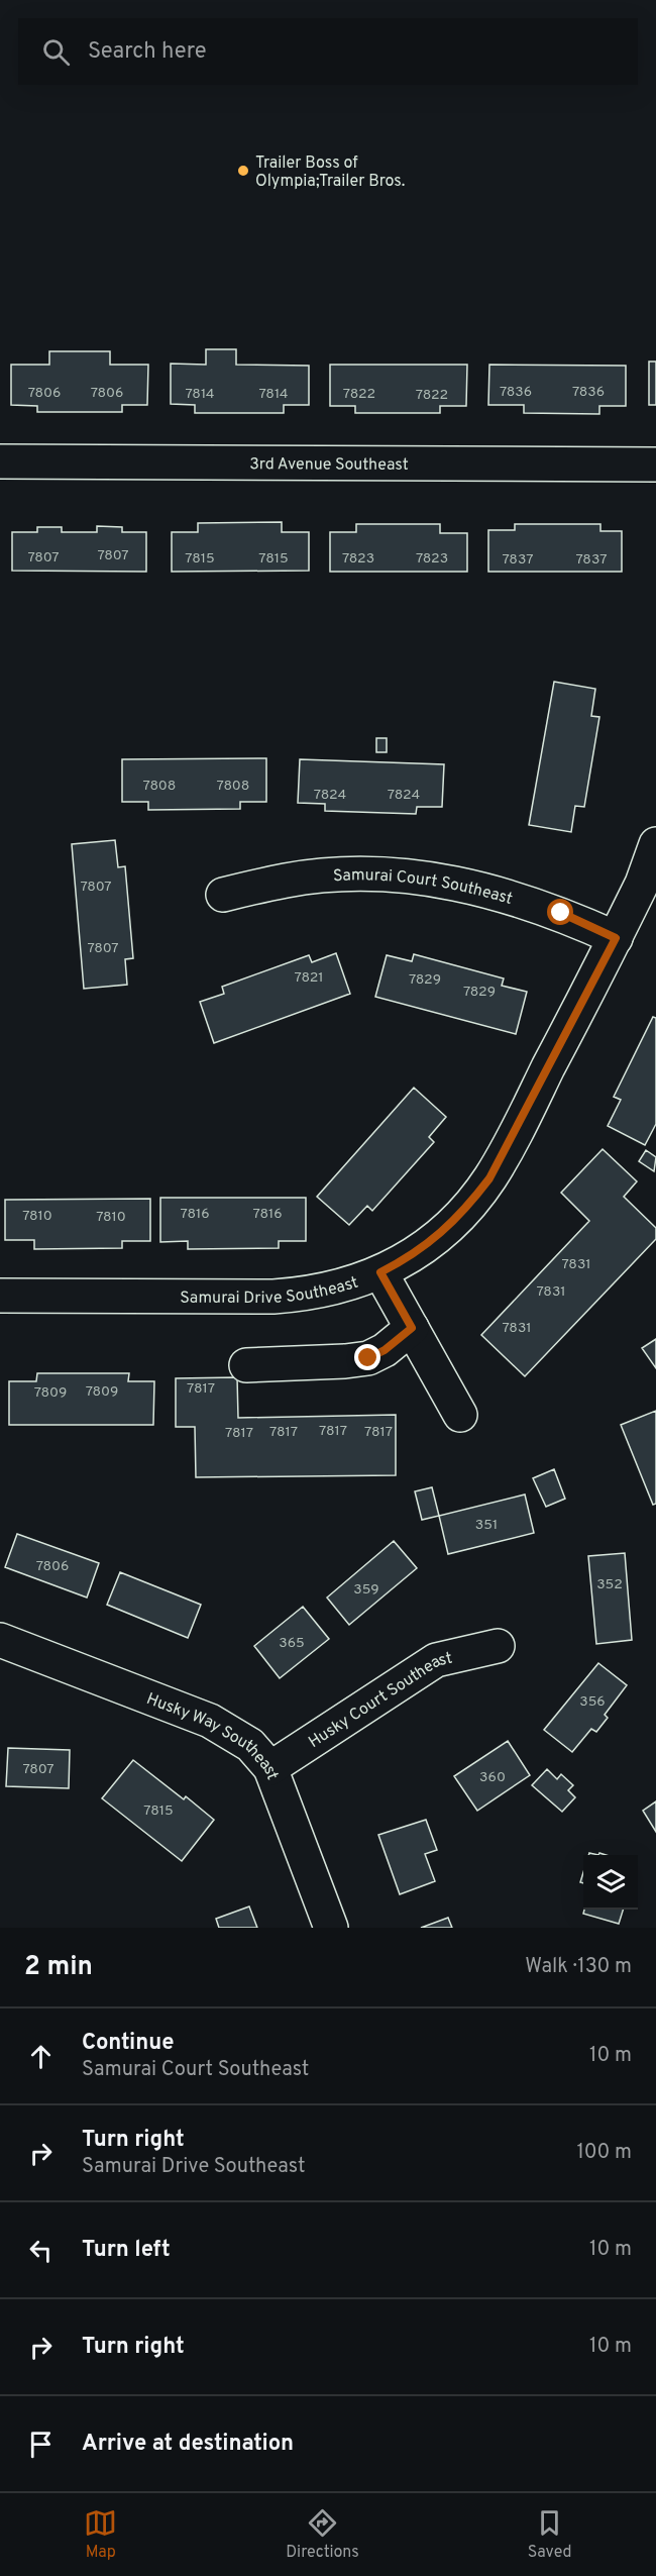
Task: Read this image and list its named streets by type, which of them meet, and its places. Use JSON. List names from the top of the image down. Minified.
{"streets":{"street":["3rd Avenue Southeast","Samurai Court Southeast","Samurai Drive Southeast","Husky Court Southeast","Husky Way Southeast"]},"crossings":[["Samurai Court Southeast","Samurai Drive Southeast"],["Husky Court Southeast","Husky Way Southeast"]],"places":["Trailer Boss of Olympia;Trailer Bros."],"house_numbers":["7836","7836","7806","7806","7814","7814","7822","7822","7807","7807","7815","7815","7823","7823","7837","7837","7808","7808","7824","7824","7807","7807","7821","7829","7829","7816","7816","7810","7810","7831","7831","7831","7817","7809","7809","7817","7817","7817","7817","351","7806","352","359","365","356","7807","360","7815"],"page":{"search":"Search here","heading":["2 min","Walk · 130 m"],"list":[["Continue","Samurai Court Southeast","10 m"],["Turn right","Samurai Drive Southeast","100 m"],["Turn left","10 m"],["Turn right","10 m"],"Arrive at destination"],"nav":["Map","Directions","Saved"]}}
